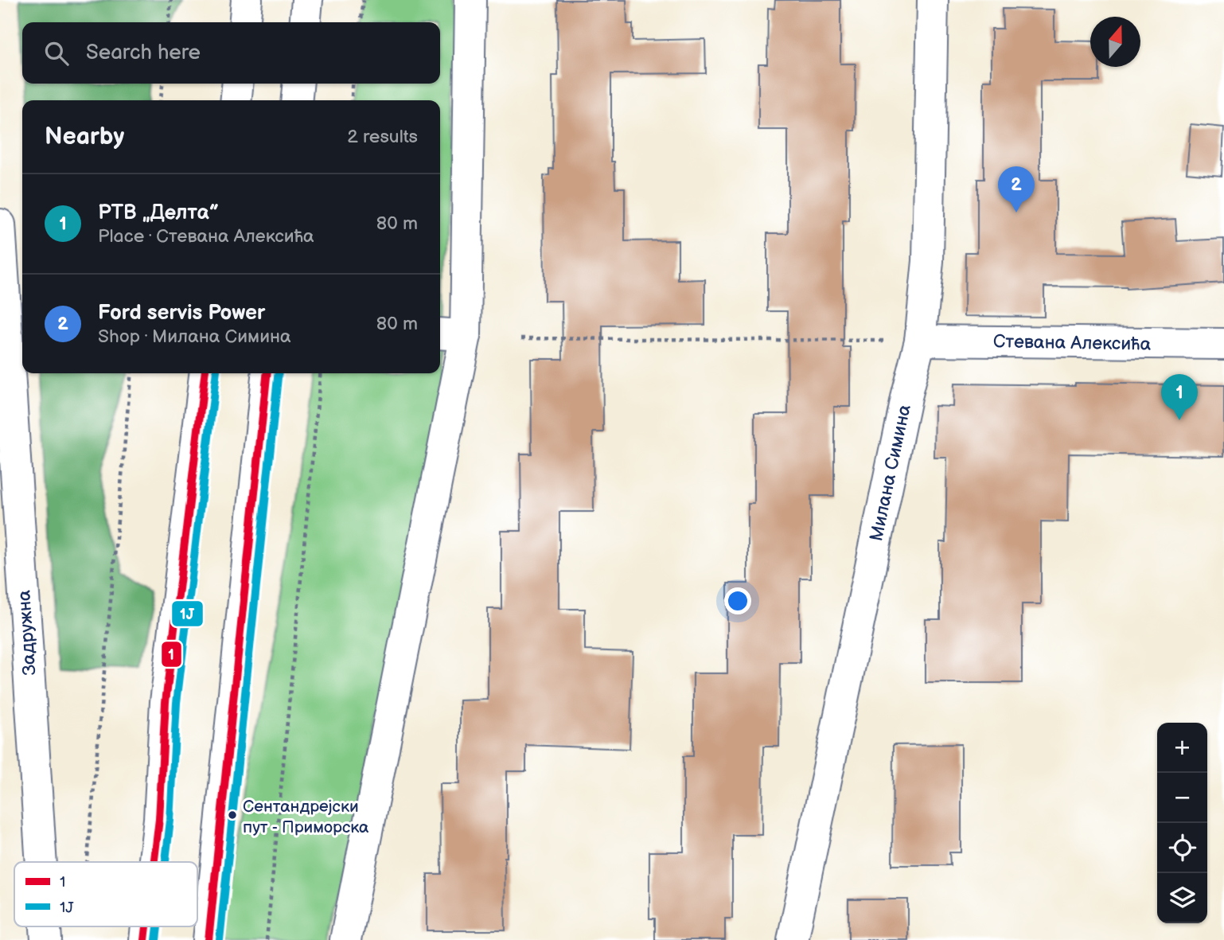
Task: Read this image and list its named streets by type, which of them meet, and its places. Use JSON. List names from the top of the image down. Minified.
{"streets":{"street":["Стевана Алексића","Милана Симина","Задружна"]},"crossings":[["Стевана Алексића","Милана Симина"]],"places":["Сентандрејски пут - Приморска"],"lines":["transit line 1","transit line 1J"],"legend":["1","1J"],"north":"top","page":{"search":"Search here","heading":["Nearby","2 results"],"pins":["2","1"],"list":[{"mark":"1","name":"РТВ „Делта”","note":"Place · Стевана Алексића","value":"80 m"},{"mark":"2","name":"Ford servis Power","note":"Shop · Милана Симина","value":"80 m"}],"map_buttons":["+","−"]}}
